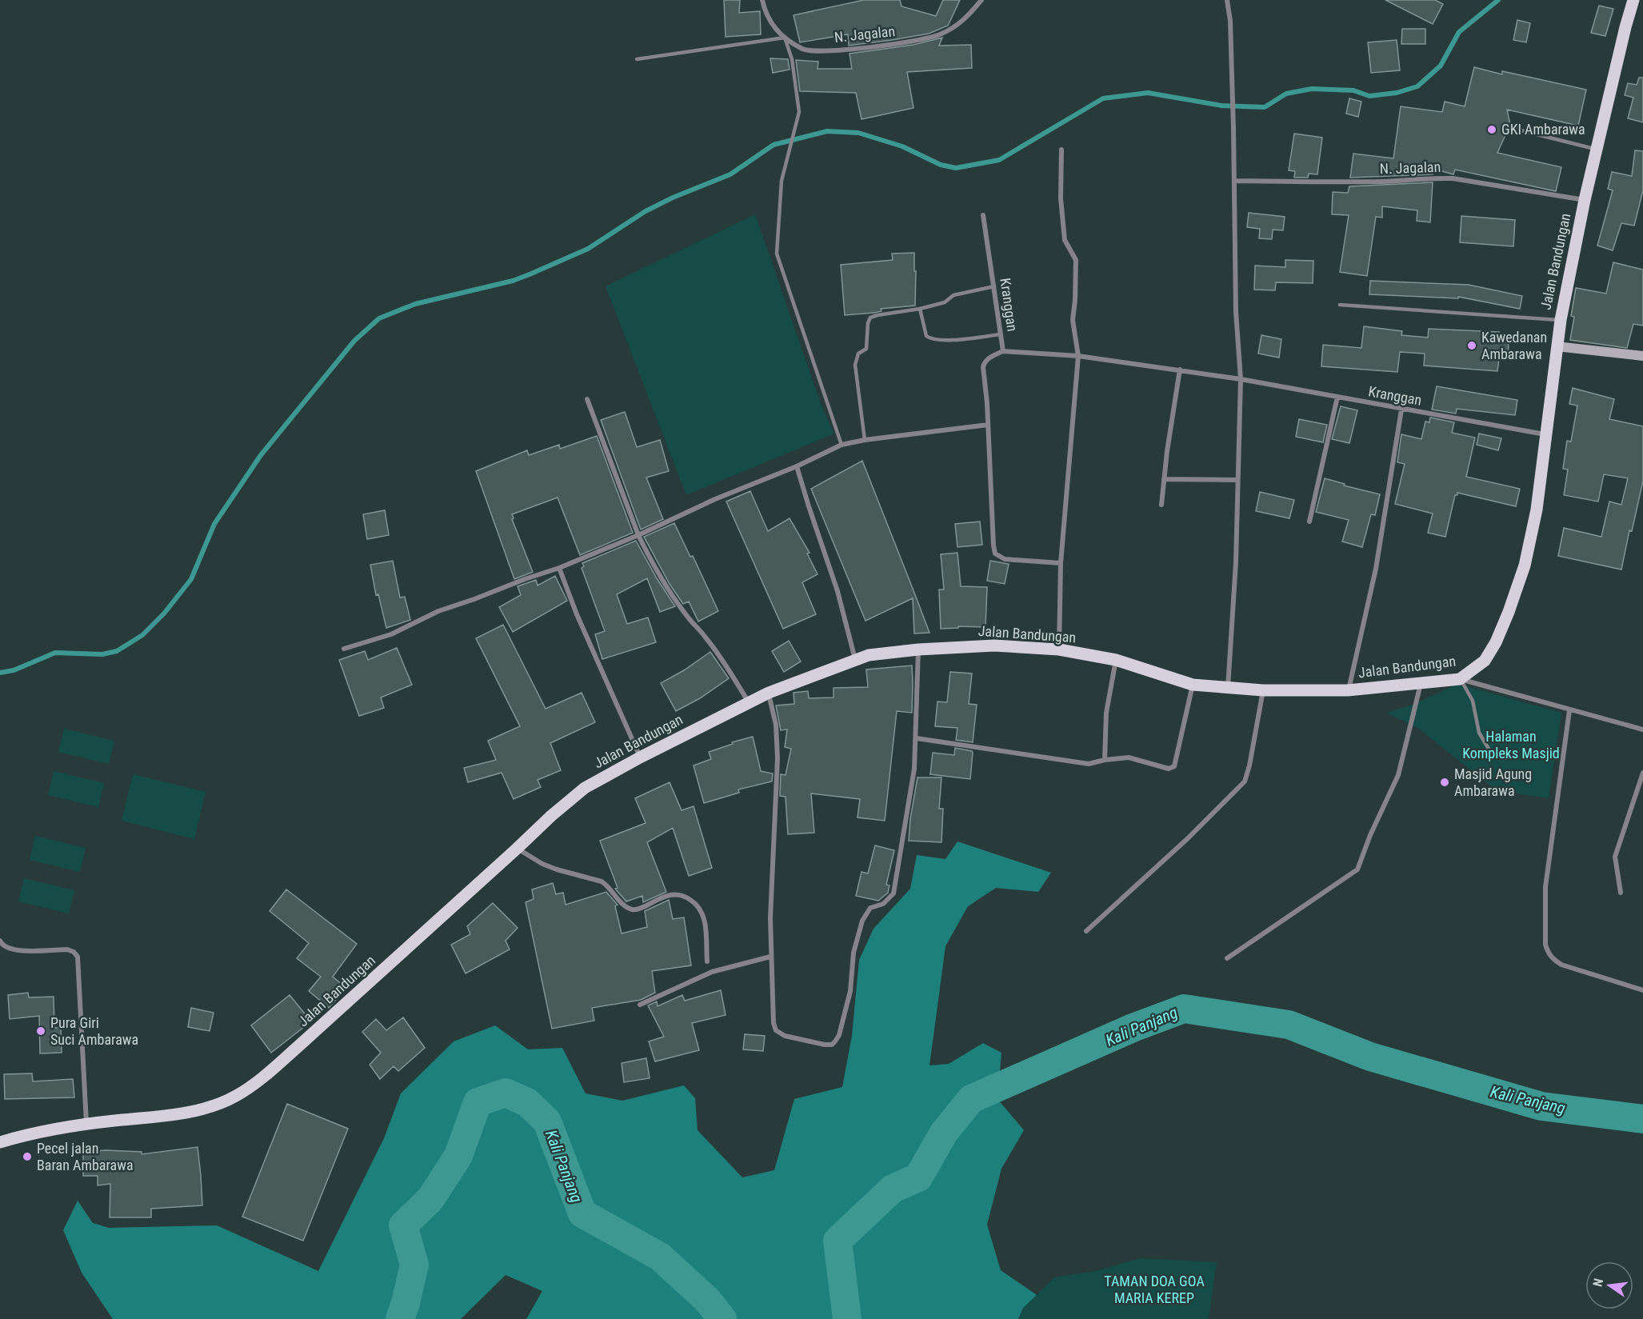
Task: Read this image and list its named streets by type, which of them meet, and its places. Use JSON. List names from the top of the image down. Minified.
{"streets":{"main road":["Jalan Bandungan"],"street":["N. Jagalan","Kranggan"]},"crossings":[["N. Jagalan","Jalan Bandungan"],["Jalan Bandungan","Kranggan"]],"water":["Kali Panjang"],"parks":["Halaman Kompleks Masjid","TAMAN DOA GOA MARIA KEREP"],"places":["GKI Ambarawa","Kawedanan Ambarawa","Masjid Agung Ambarawa","Pura Giri Suci Ambarawa","Pecel jalan Baran Ambarawa"],"north":"left"}
